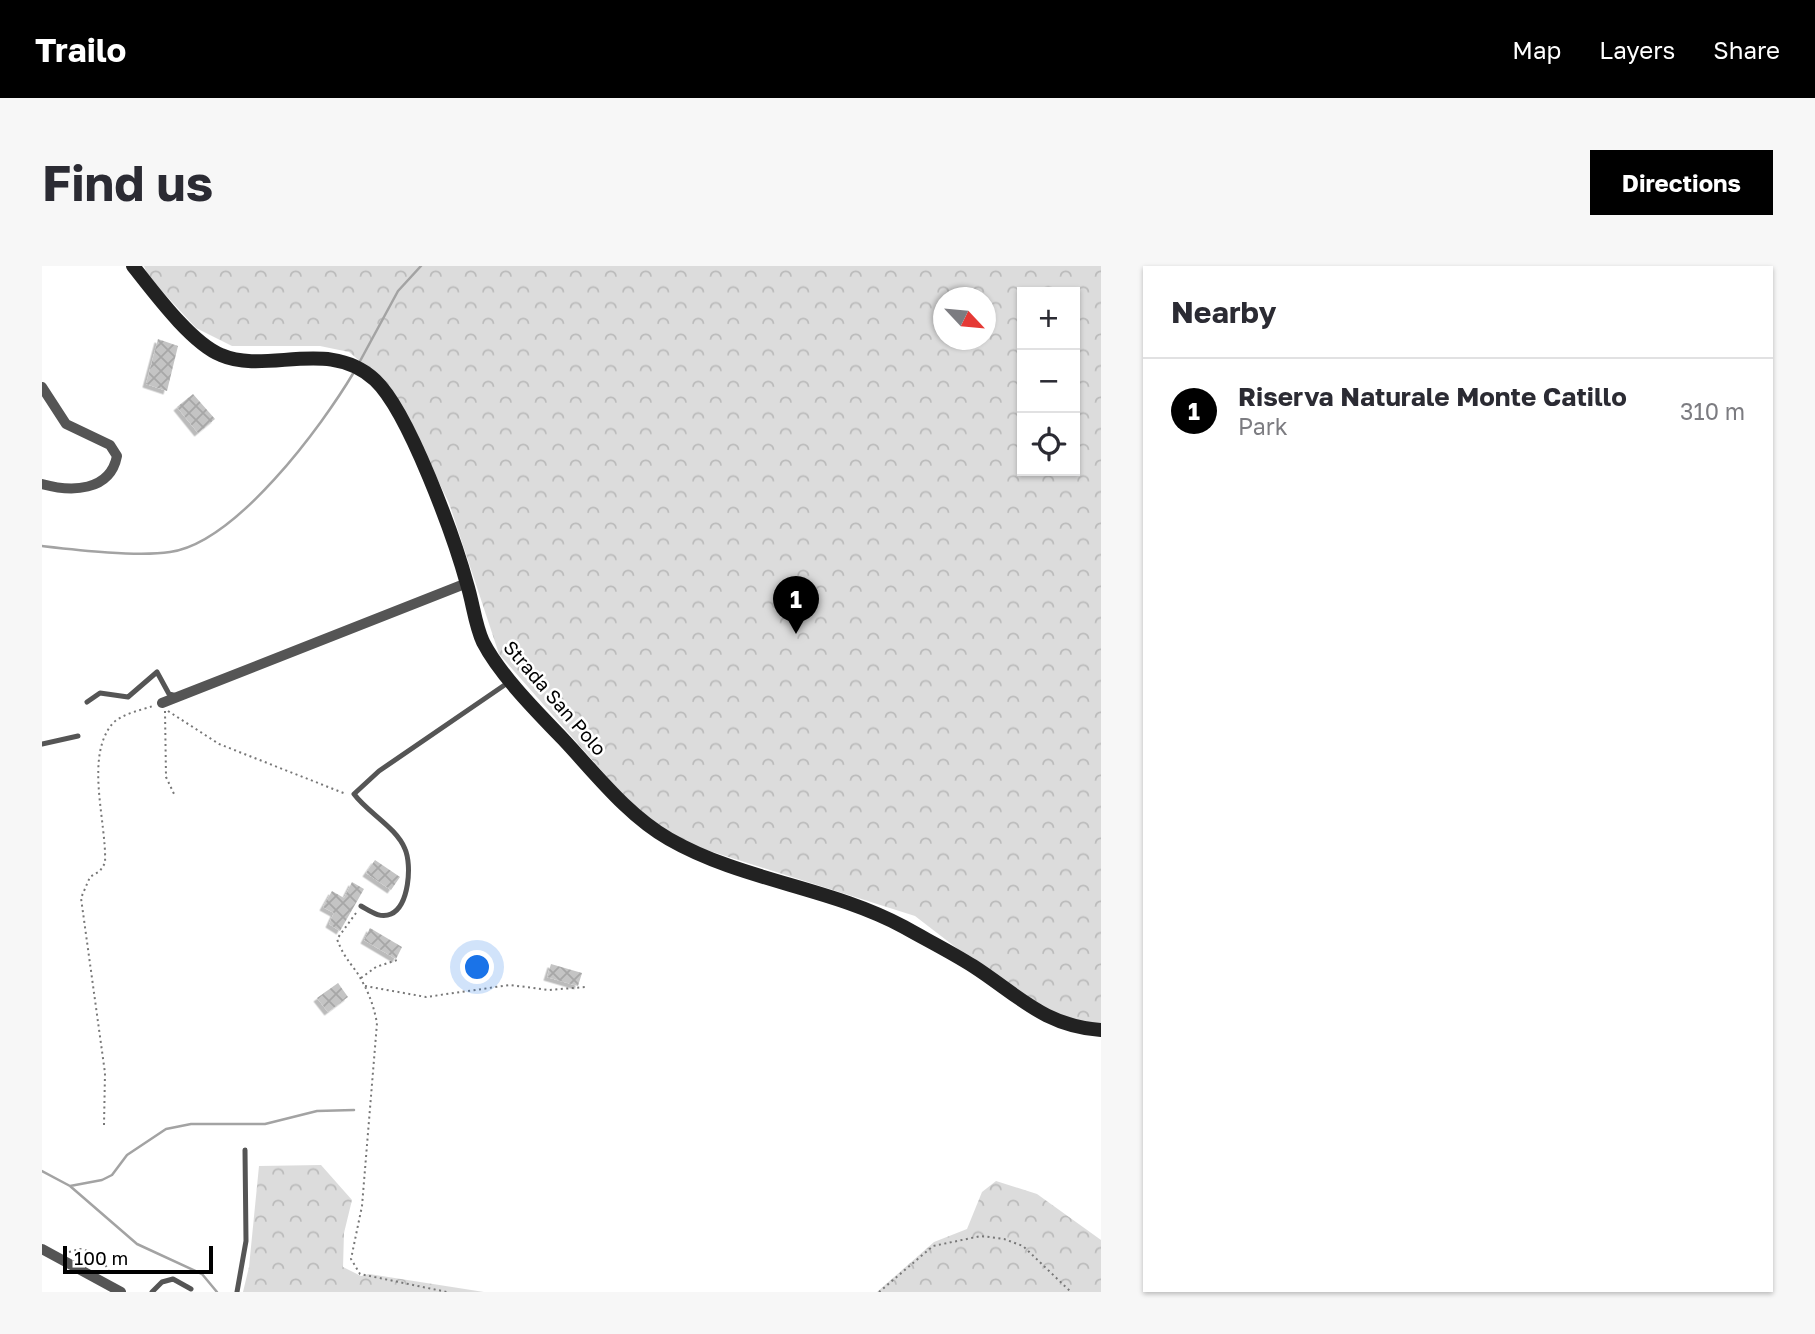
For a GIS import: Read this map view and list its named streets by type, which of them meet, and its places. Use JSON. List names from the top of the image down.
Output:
{
  "streets": {
    "street": ["Strada San Polo"]
  },
  "scale_bar": "100 m",
  "north": "bottom right",
  "page": {
    "header": "Trailo",
    "nav": ["Map", "Layers", "Share"],
    "buttons": "Directions",
    "title": "Find us",
    "heading": "Nearby",
    "map_buttons": ["+", "−"],
    "list": [
      {
        "mark": "1",
        "name": "Riserva Naturale Monte Catillo",
        "note": "Park",
        "value": "310 m"
      }
    ],
    "pins": "1",
    "scale": "100 m"
  }
}
